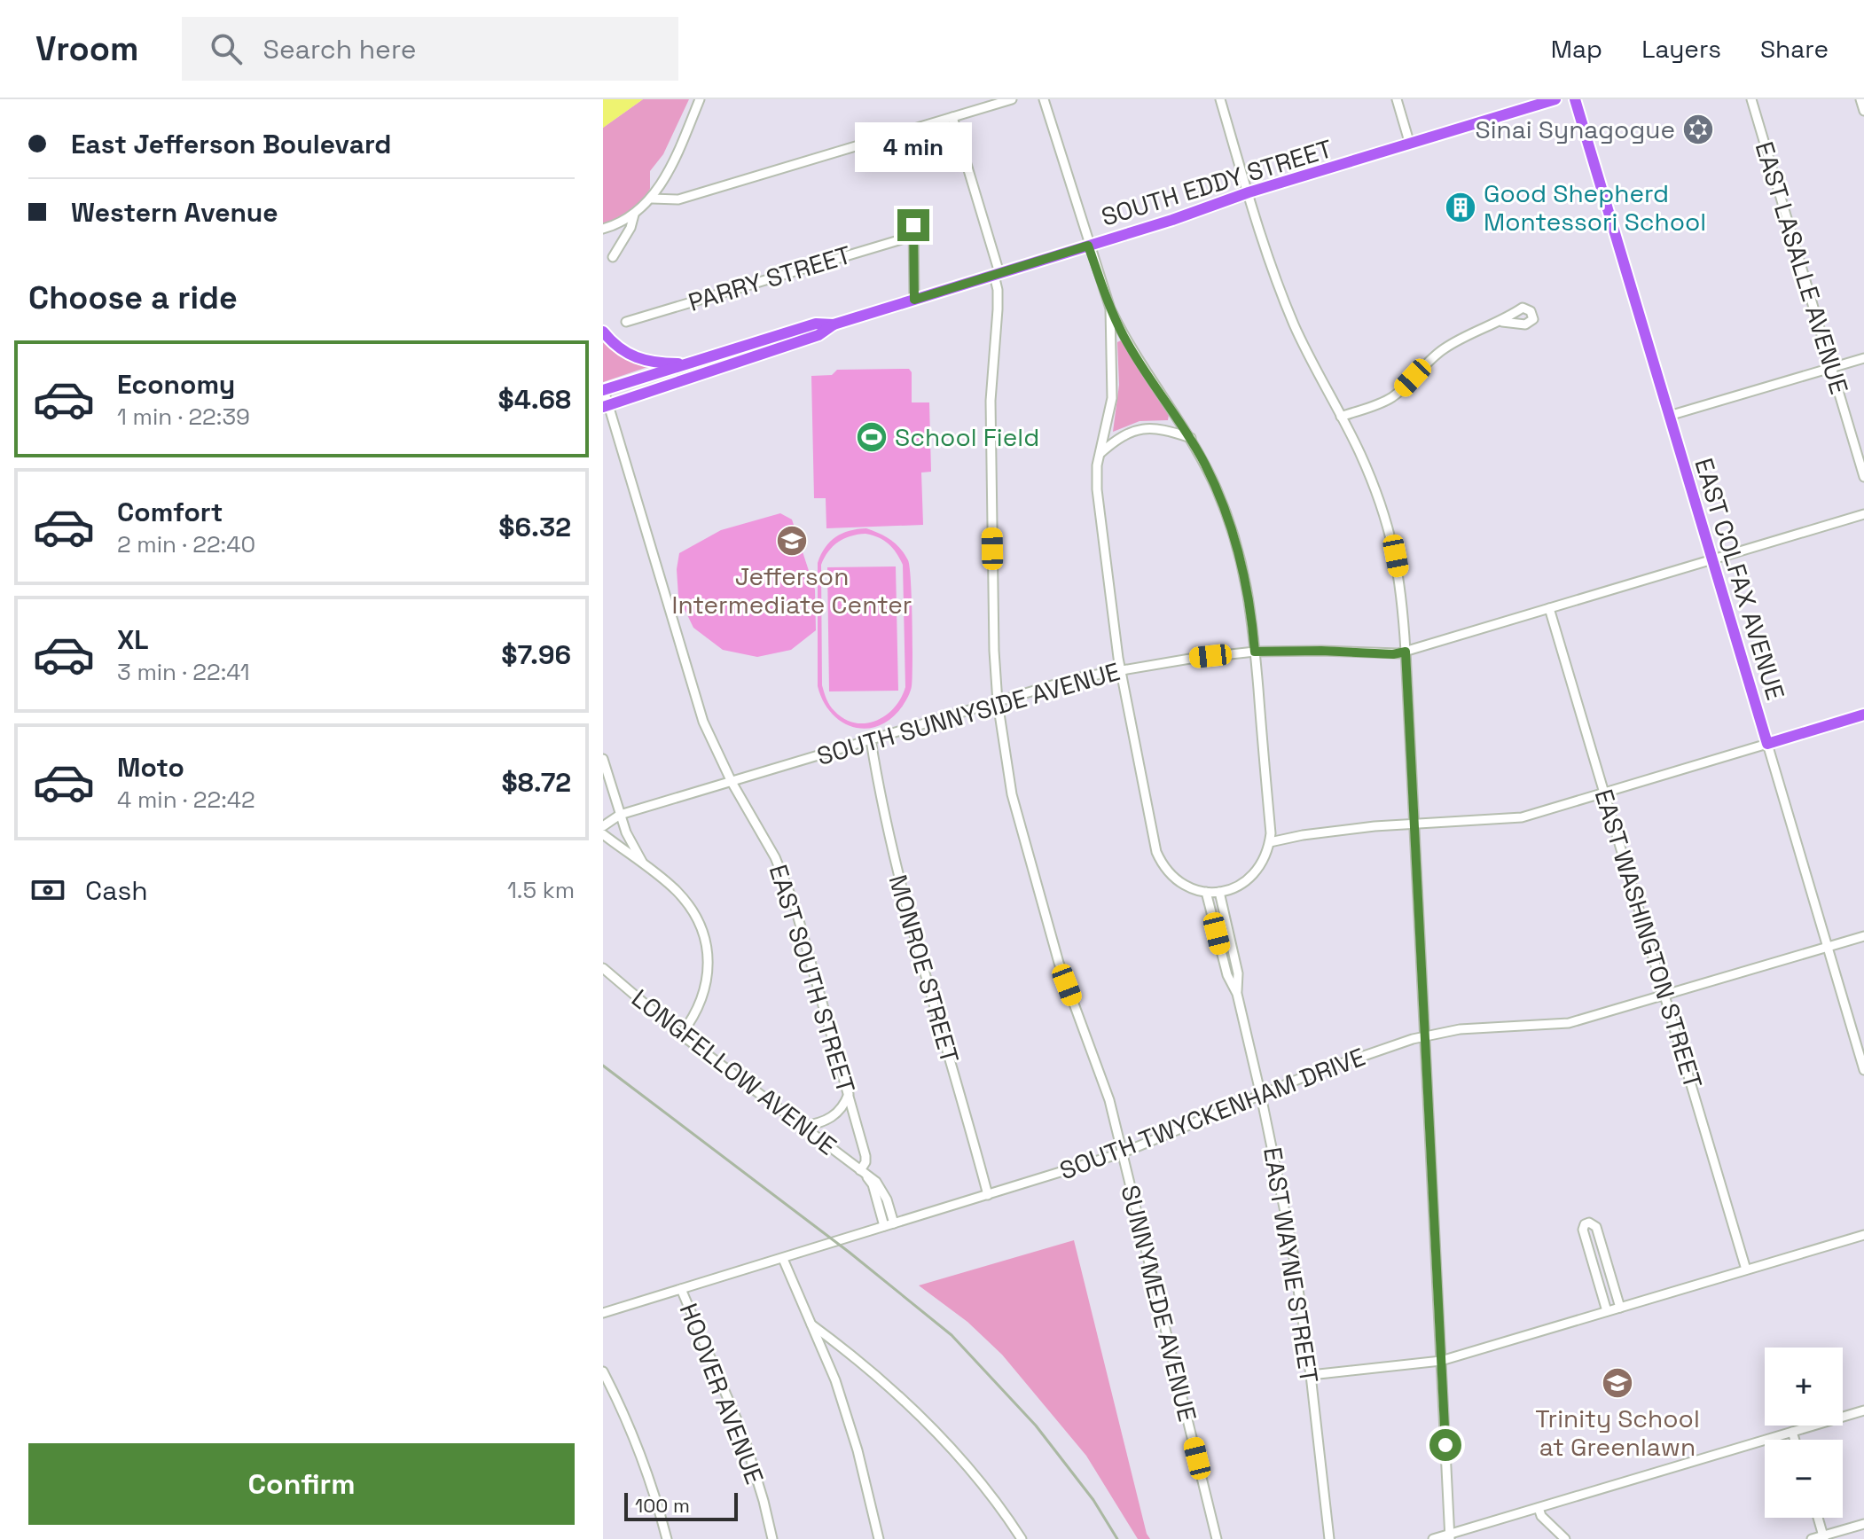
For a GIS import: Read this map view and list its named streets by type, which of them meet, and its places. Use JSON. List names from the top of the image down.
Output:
{
  "streets": {
    "main road": ["SOUTH EDDY STREET", "EAST COLFAX AVENUE"],
    "street": [
      "EAST LASALLE AVENUE",
      "PARRY STREET",
      "SOUTH SUNNYSIDE AVENUE",
      "EAST WASHINGTON STREET",
      "MONROE STREET",
      "EAST SOUTH STREET",
      "LONGFELLOW AVENUE",
      "SOUTH TWYCKENHAM DRIVE",
      "EAST WAYNE STREET",
      "SUNNYMEDE AVENUE",
      "HOOVER AVENUE"
    ]
  },
  "crossings": [
    ["SOUTH EDDY STREET", "EAST SOUTH STREET"],
    ["SOUTH EDDY STREET", "SUNNYMEDE AVENUE"],
    ["EAST COLFAX AVENUE", "SOUTH SUNNYSIDE AVENUE"],
    ["EAST COLFAX AVENUE", "SOUTH TWYCKENHAM DRIVE"],
    ["SOUTH SUNNYSIDE AVENUE", "EAST WASHINGTON STREET"],
    ["SOUTH SUNNYSIDE AVENUE", "MONROE STREET"],
    ["SOUTH SUNNYSIDE AVENUE", "EAST SOUTH STREET"],
    ["SOUTH SUNNYSIDE AVENUE", "SUNNYMEDE AVENUE"],
    ["EAST WASHINGTON STREET", "SOUTH TWYCKENHAM DRIVE"],
    ["MONROE STREET", "SOUTH TWYCKENHAM DRIVE"],
    ["EAST SOUTH STREET", "LONGFELLOW AVENUE"],
    ["LONGFELLOW AVENUE", "SOUTH TWYCKENHAM DRIVE"],
    ["SOUTH TWYCKENHAM DRIVE", "EAST WAYNE STREET"],
    ["SOUTH TWYCKENHAM DRIVE", "SUNNYMEDE AVENUE"],
    ["SOUTH TWYCKENHAM DRIVE", "HOOVER AVENUE"]
  ],
  "places": {
    "synagogue": ["Sinai Synagogue"],
    "building": ["Good Shepherd Montessori School"],
    "sports": ["School Field"],
    "school or university": ["Jefferson Intermediate Center", "Trinity School at Greenlawn"]
  },
  "scale_bar": "100 m",
  "page": {
    "header": "Vroom",
    "search": "Search here",
    "nav": ["Map", "Layers", "Share"],
    "banner": ["East Jefferson Boulevard", "Western Avenue"],
    "bubble": "4 min",
    "heading": "Choose a ride",
    "list": [
      {
        "name": "Economy",
        "note": "1 min · 22:39",
        "value": "$4.68"
      },
      {
        "name": "Comfort",
        "note": "2 min · 22:40",
        "value": "$6.32"
      },
      {
        "name": "XL",
        "note": "3 min · 22:41",
        "value": "$7.96"
      },
      {
        "name": "Moto",
        "note": "4 min · 22:42",
        "value": "$8.72"
      }
    ],
    "pay": ["Cash", "1.5 km"],
    "map_buttons": ["+", "−"],
    "buttons": "Confirm",
    "scale": "100 m"
  }
}
